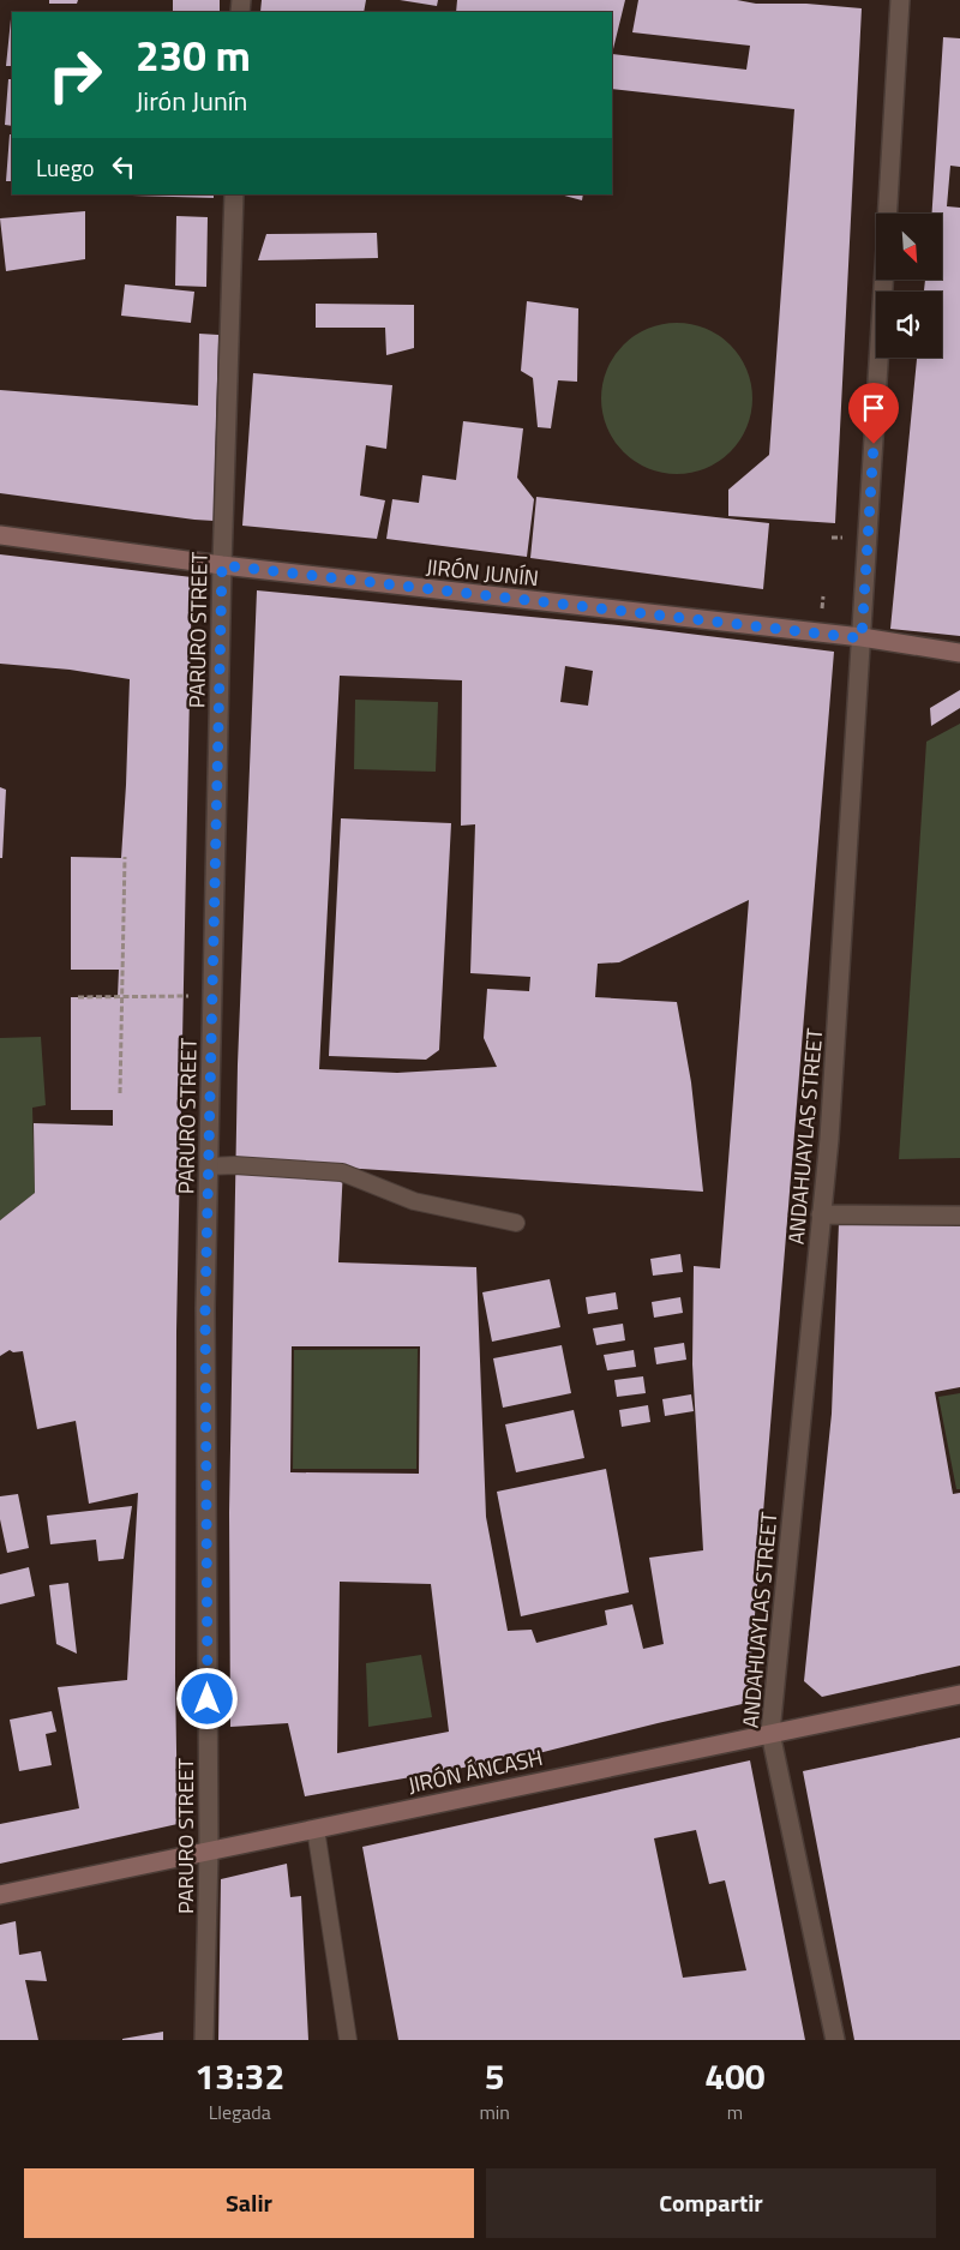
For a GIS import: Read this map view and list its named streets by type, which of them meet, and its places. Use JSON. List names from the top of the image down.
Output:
{
  "streets": {
    "street": [
      "JIRÓN JUNÍN",
      "PARURO STREET",
      "ANDAHUAYLAS STREET",
      "JIRÓN ÁNCASH"
    ]
  },
  "crossings": [
    ["JIRÓN JUNÍN", "PARURO STREET"],
    ["JIRÓN JUNÍN", "ANDAHUAYLAS STREET"],
    ["PARURO STREET", "JIRÓN ÁNCASH"],
    ["ANDAHUAYLAS STREET", "JIRÓN ÁNCASH"]
  ],
  "north": "bottom right",
  "page": {
    "turn": ["230 m", "Jirón Junín"],
    "then": "Luego",
    "eta": [
      "13:32",
      "Llegada",
      "5",
      "min",
      "400",
      "m"
    ],
    "buttons": ["Salir", "Compartir"]
  }
}
